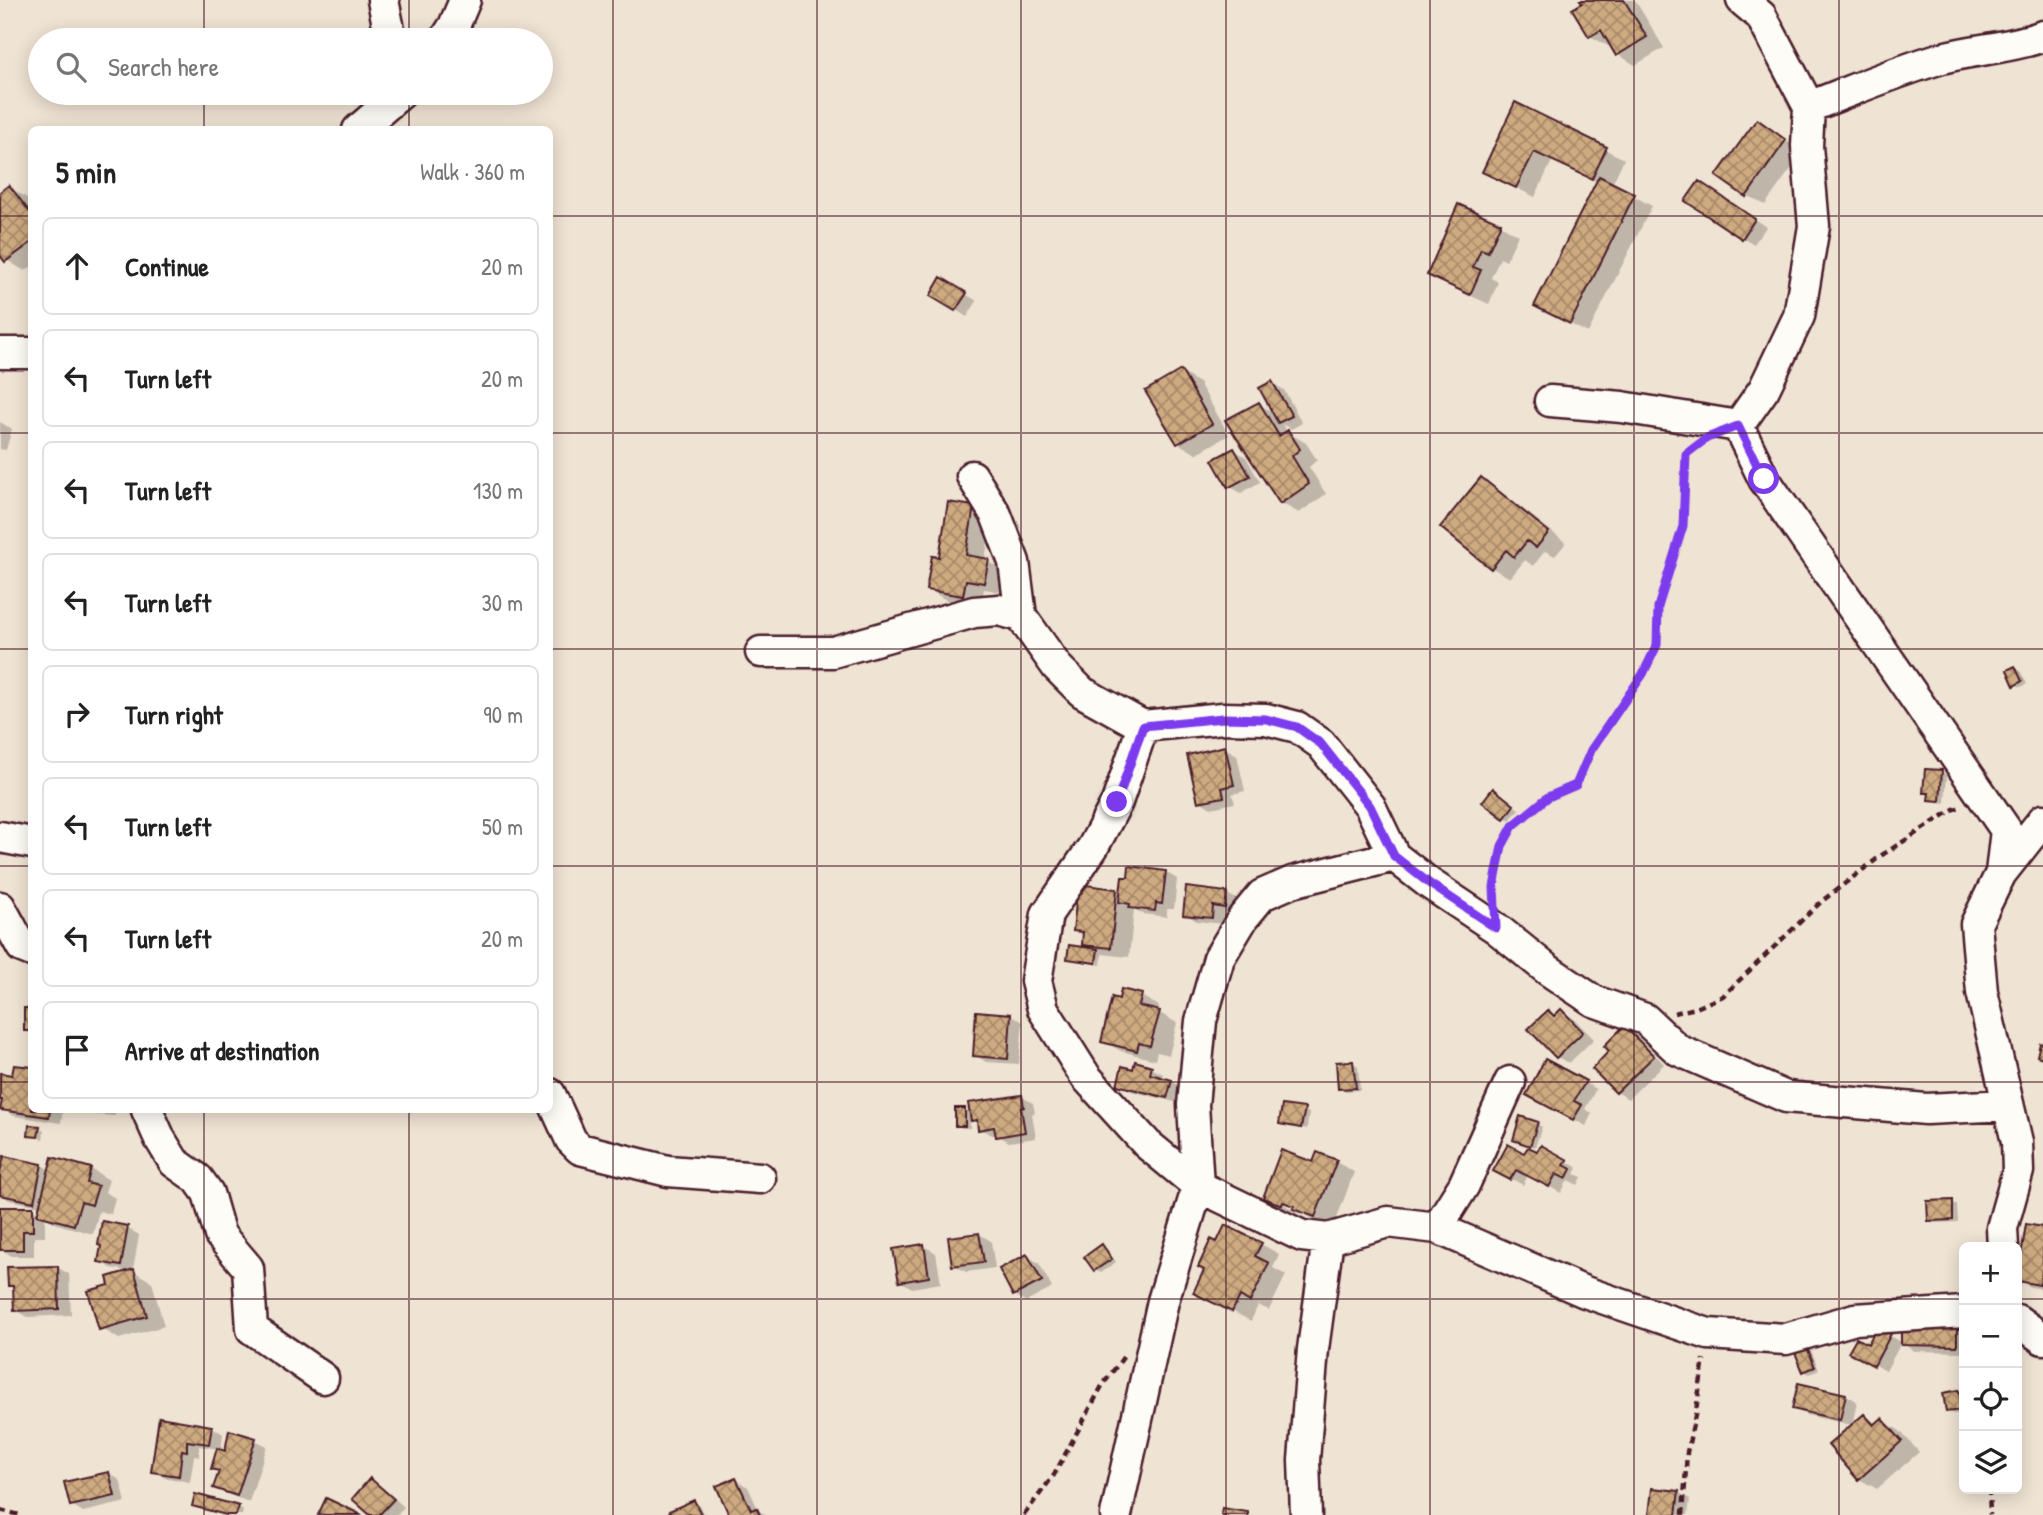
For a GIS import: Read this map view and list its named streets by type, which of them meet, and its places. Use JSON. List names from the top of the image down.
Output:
{
  "page": {
    "search": "Search here",
    "heading": ["5 min", "Walk · 360 m"],
    "list": [
      ["Continue", "20 m"],
      ["Turn left", "20 m"],
      ["Turn left", "130 m"],
      ["Turn left", "30 m"],
      ["Turn right", "90 m"],
      ["Turn left", "50 m"],
      ["Turn left", "20 m"],
      "Arrive at destination"
    ],
    "map_buttons": ["+", "−"]
  }
}
